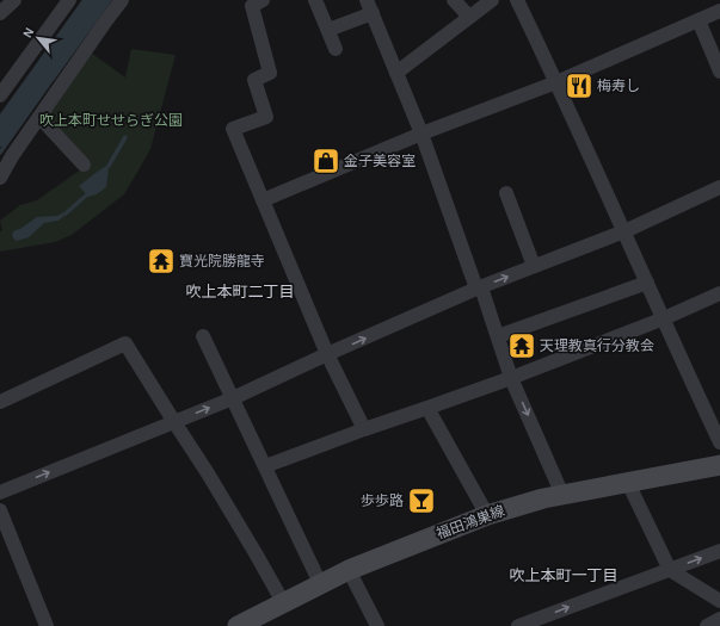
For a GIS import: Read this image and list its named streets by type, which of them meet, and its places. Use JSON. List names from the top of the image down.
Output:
{
  "streets": {
    "main road": ["福田鴻巣線"]
  },
  "districts": ["吹上本町二丁目", "吹上本町一丁目"],
  "parks": ["吹上本町せせらぎ公園"],
  "places": {
    "restaurant": ["梅寿し"],
    "shop": ["金子美容室"],
    "temple": ["寶光院勝龍寺", "天理教真行分教会"],
    "bar": ["歩歩路"]
  },
  "north": "top left"
}
